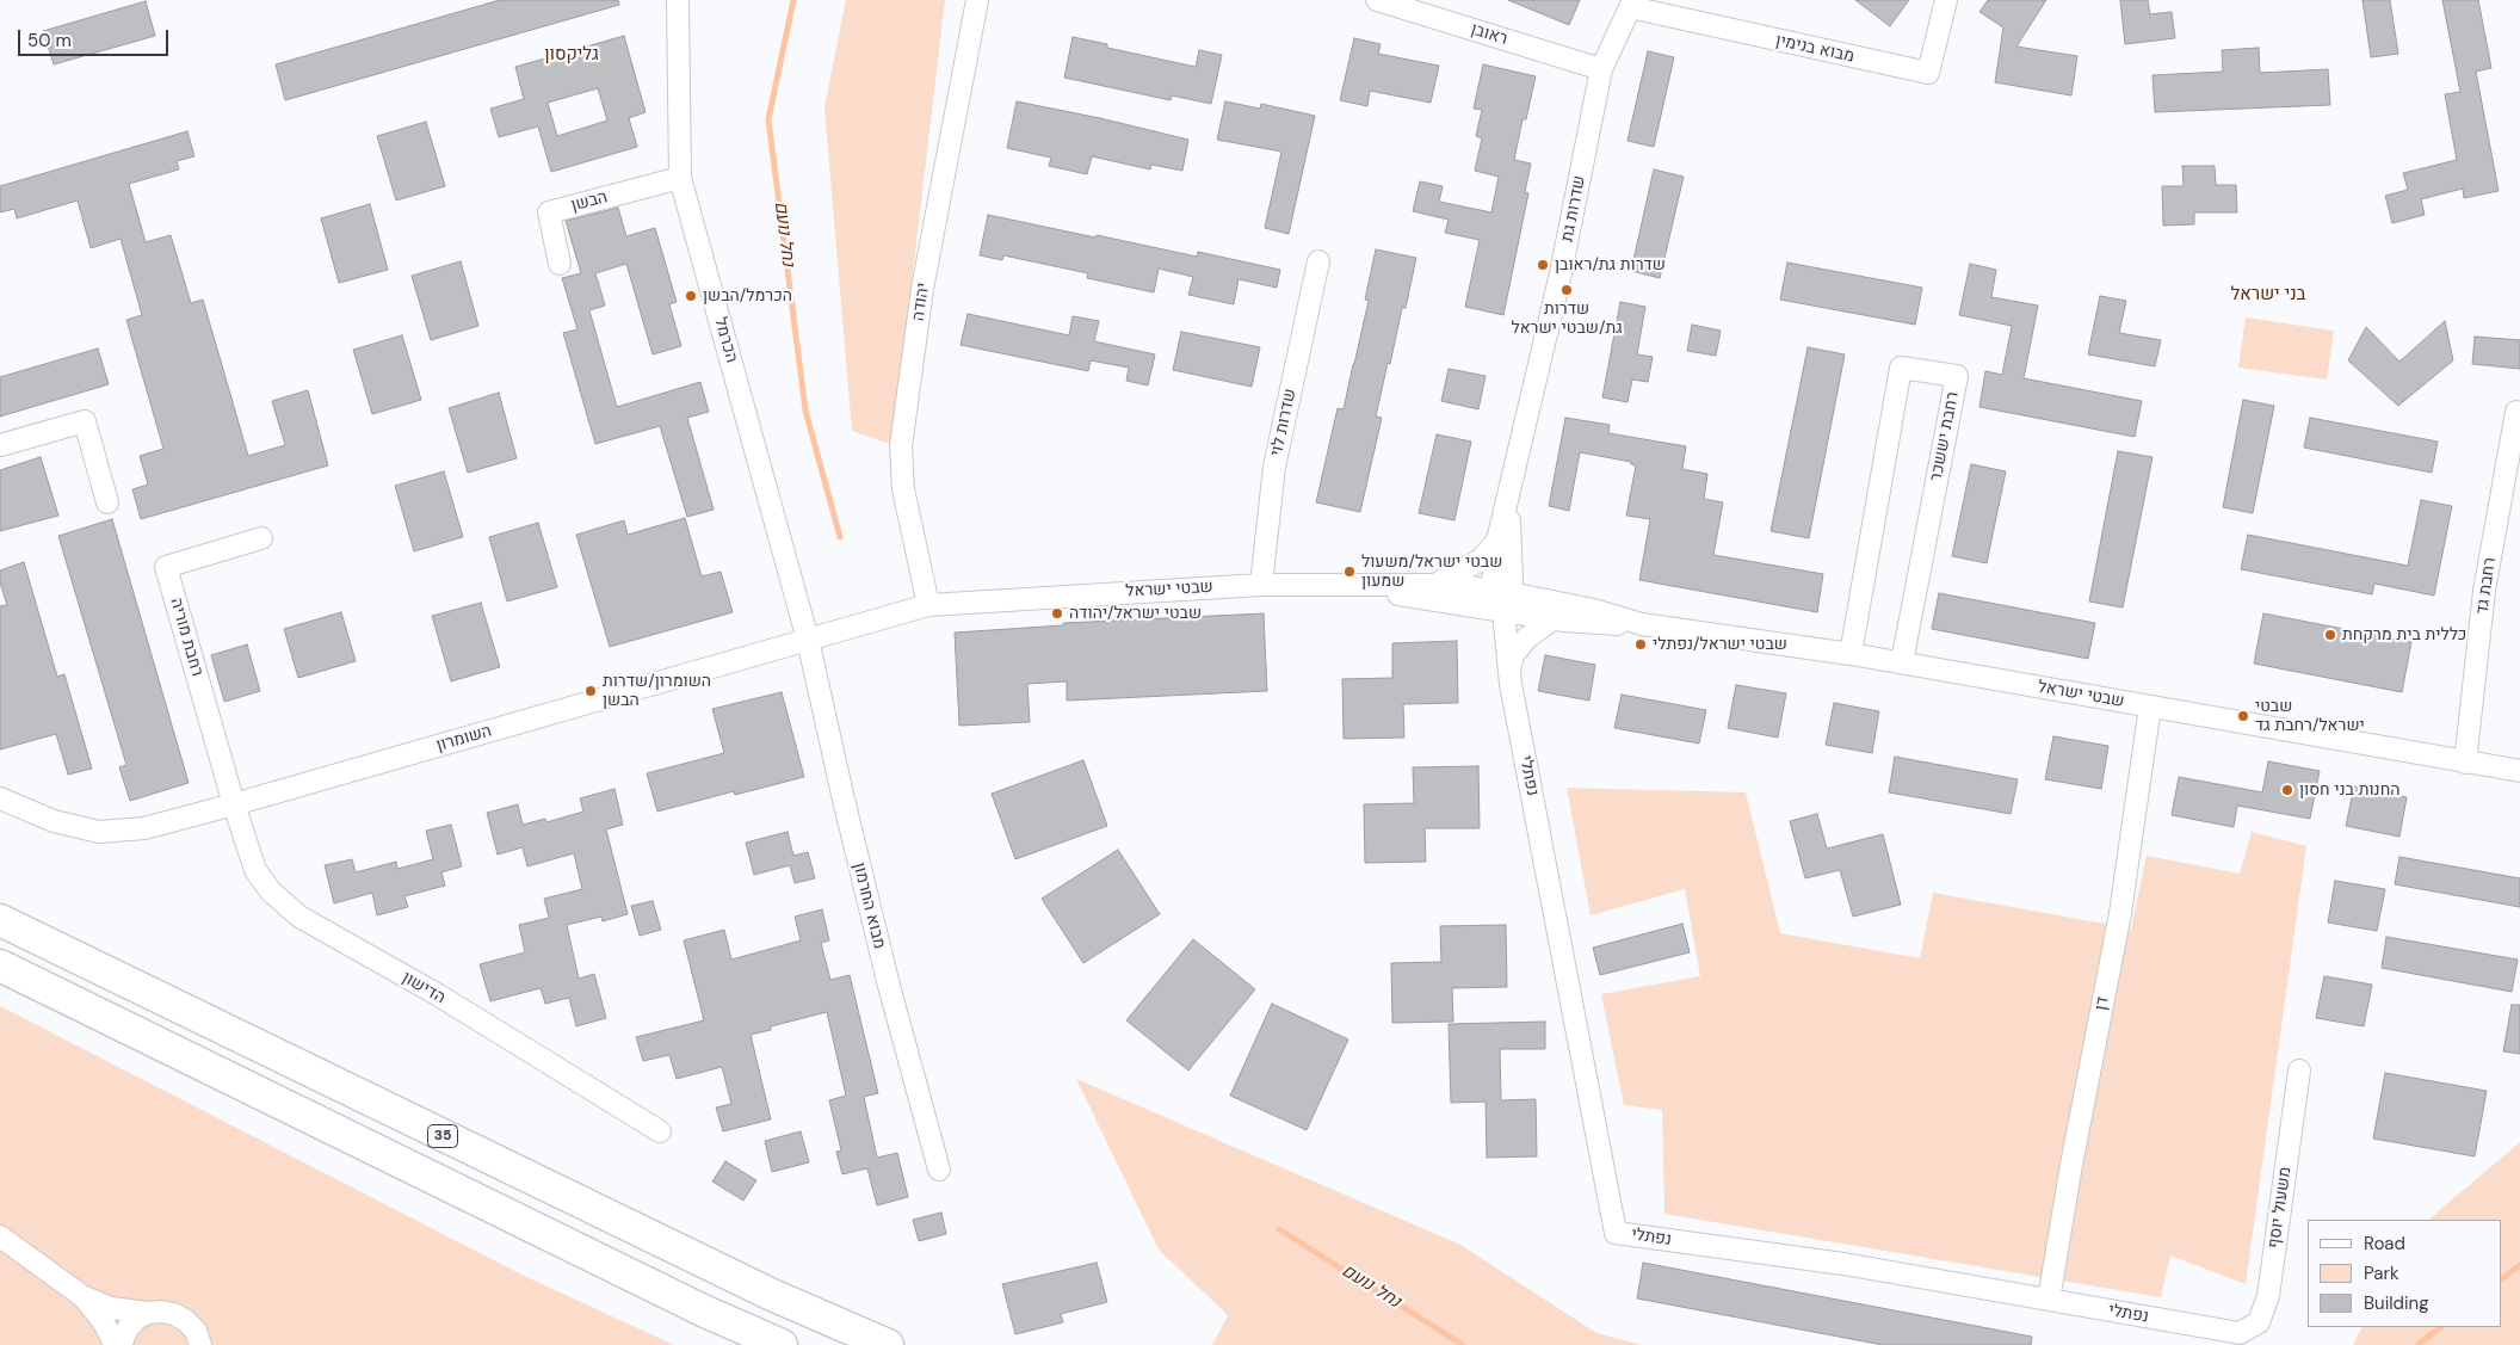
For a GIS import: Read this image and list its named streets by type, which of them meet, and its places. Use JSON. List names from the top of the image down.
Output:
{
  "streets": {
    "highway": ["35"],
    "street": [
      "ראובן",
      "מבוא בנימין",
      "הבשן",
      "שדרות גת",
      "יהודה",
      "הכרמל",
      "שדרות לוי",
      "רחבת יששכר",
      "רחבת גד",
      "שבטי ישראל",
      "רחבת מוריה",
      "השומרון",
      "נפתלי",
      "מבוא החרמון",
      "הדישון",
      "דן",
      "משעול יוסף"
    ]
  },
  "crossings": [
    ["ראובן", "שדרות גת"],
    ["מבוא בנימין", "שדרות גת"],
    ["הבשן", "הכרמל"],
    ["שדרות גת", "שבטי ישראל"],
    ["שדרות גת", "נפתלי"],
    ["יהודה", "שבטי ישראל"],
    ["יהודה", "השומרון"],
    ["הכרמל", "השומרון"],
    ["הכרמל", "מבוא החרמון"],
    ["שדרות לוי", "שבטי ישראל"],
    ["רחבת יששכר", "שבטי ישראל"],
    ["רחבת גד", "שבטי ישראל"],
    ["שבטי ישראל", "השומרון"],
    ["שבטי ישראל", "נפתלי"],
    ["שבטי ישראל", "דן"],
    ["רחבת מוריה", "השומרון"],
    ["רחבת מוריה", "הדישון"],
    ["השומרון", "מבוא החרמון"],
    ["השומרון", "הדישון"],
    ["נפתלי", "דן"],
    ["נפתלי", "משעול יוסף"]
  ],
  "districts": ["גליקסון", "בני ישראל"],
  "water": ["נחל נועם"],
  "places": [
    "שדרות גת/ראובן",
    "שדרות גת/שבטי ישראל",
    "הכרמל/הבשן",
    "שבטי ישראל/משעול שמעון",
    "שבטי ישראל/יהודה",
    "כללית בית מרקחת",
    "שבטי ישראל/נפתלי",
    "השומרון/שדרות הבשן",
    "שבטי ישראל/רחבת גד",
    "החנות בני חסון"
  ],
  "legend": ["Road", "Park", "Building"],
  "scale_bar": "50 m"
}
